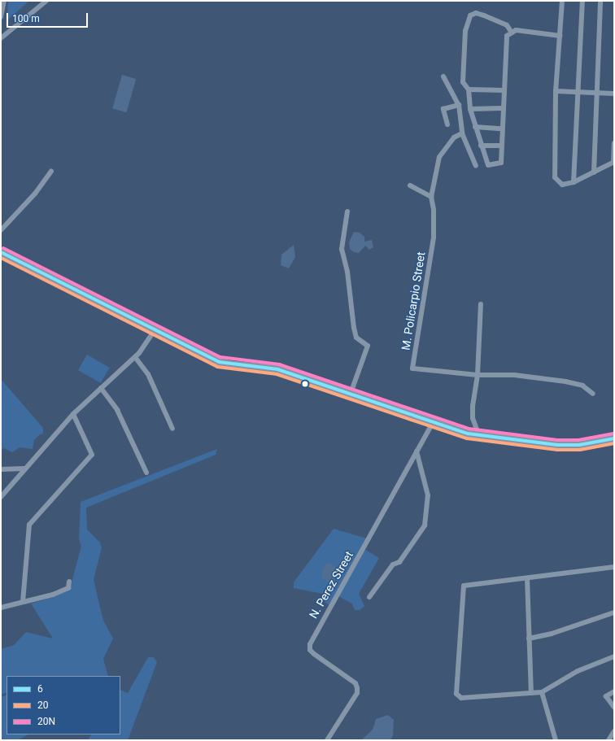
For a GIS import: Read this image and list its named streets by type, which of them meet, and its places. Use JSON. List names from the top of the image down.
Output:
{
  "streets": {
    "street": ["M. Policarpio Street", "N. Perez Street"]
  },
  "lines": ["transit line 20N", "transit line 6", "transit line 20"],
  "legend": ["6", "20", "20N"],
  "scale_bar": "100 m"
}
